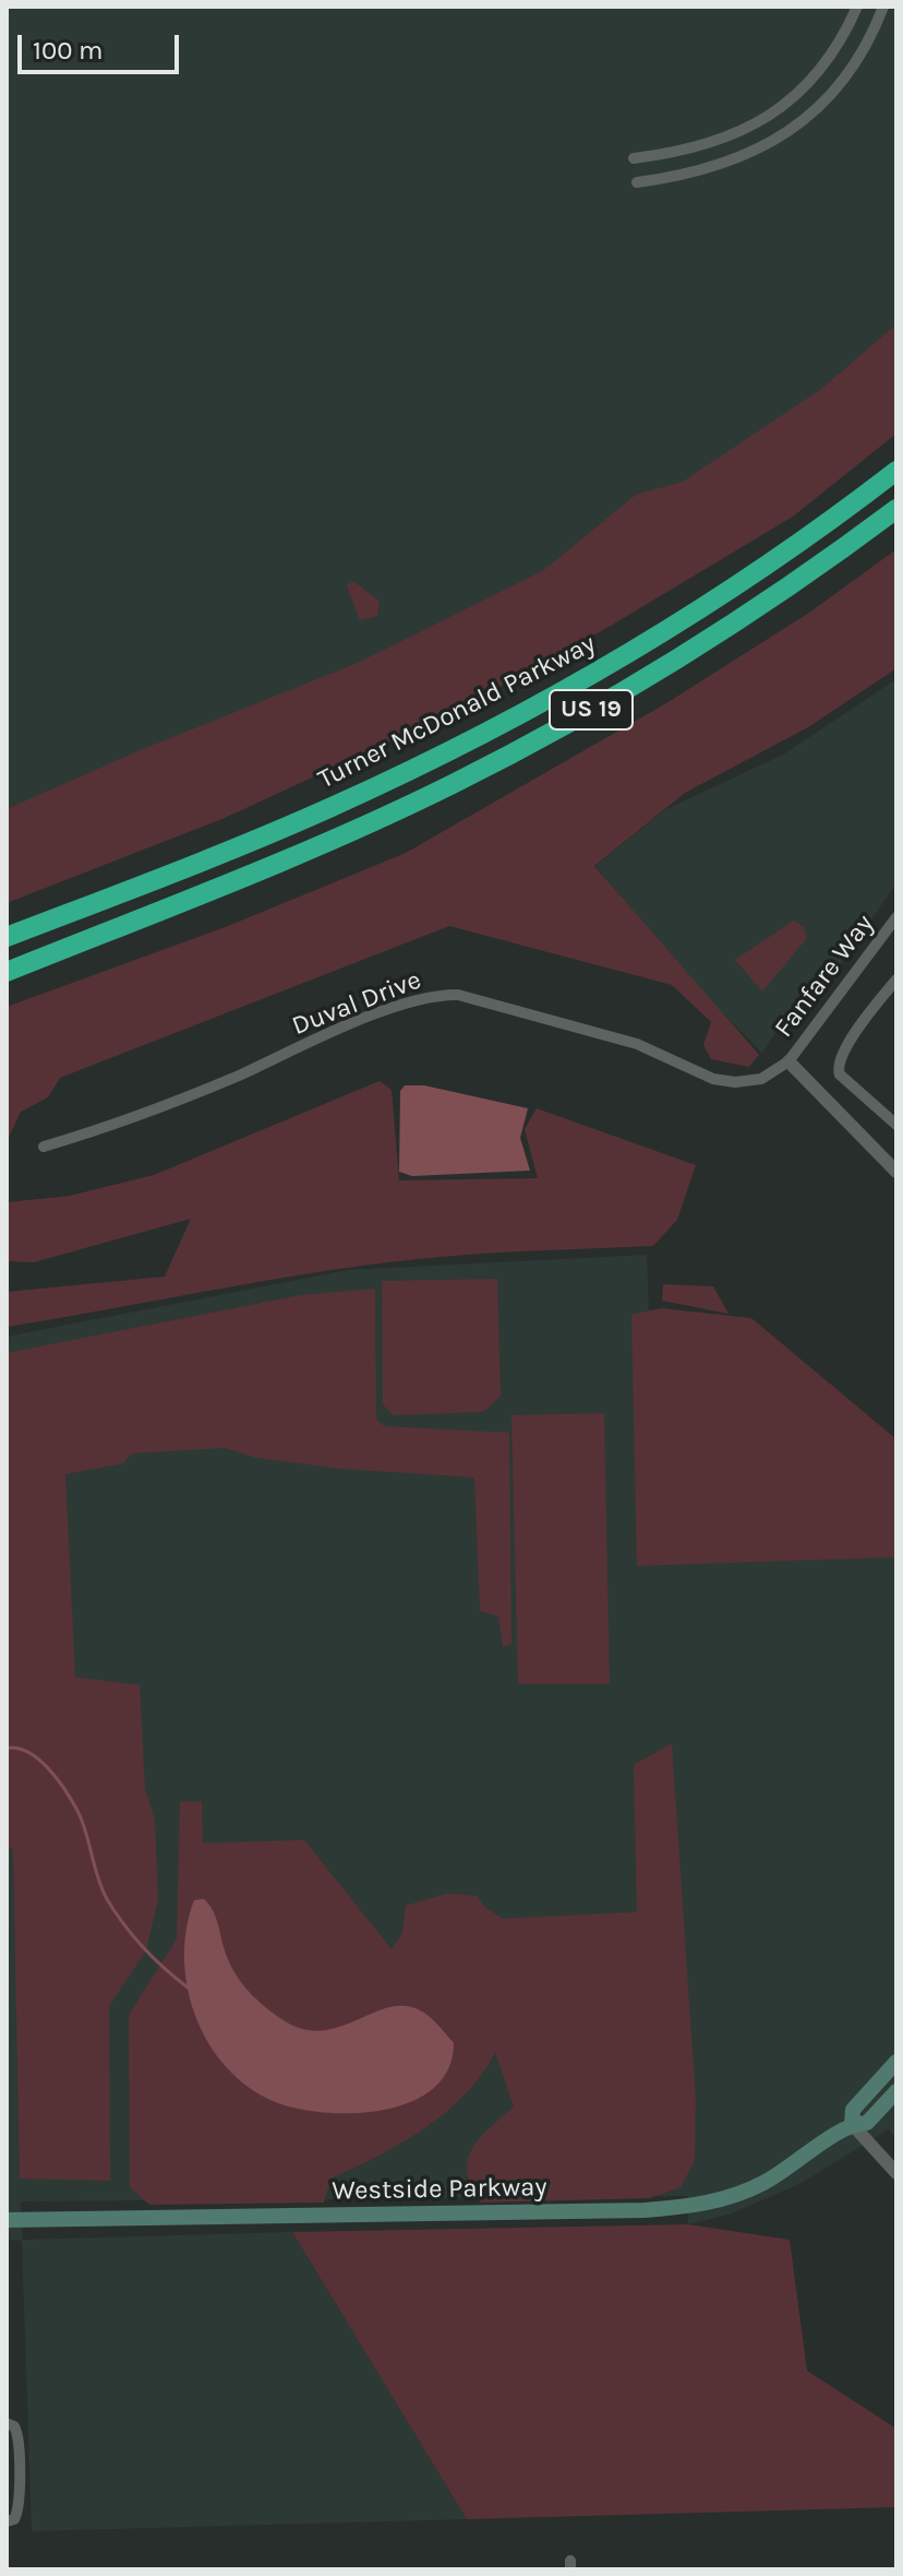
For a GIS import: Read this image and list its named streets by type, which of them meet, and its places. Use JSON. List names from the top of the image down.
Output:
{
  "streets": {
    "highway": ["US 19", "Turner McDonald Parkway"],
    "main road": ["Westside Parkway"],
    "street": ["Fanfare Way", "Duval Drive"]
  },
  "crossings": [
    ["Fanfare Way", "Duval Drive"]
  ],
  "scale_bar": "100 m"
}
